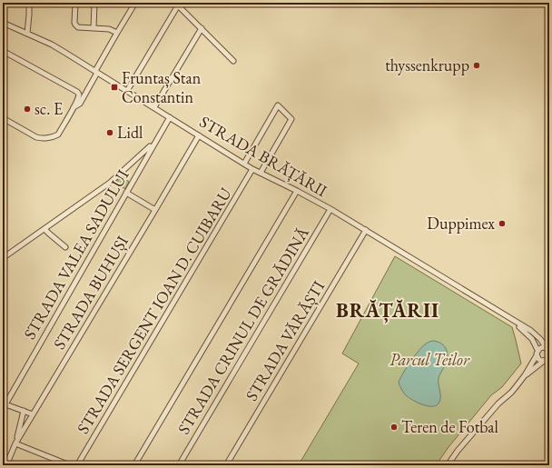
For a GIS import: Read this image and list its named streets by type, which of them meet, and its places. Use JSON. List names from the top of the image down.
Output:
{
  "streets": {
    "street": [
      "STRADA BRĂȚĂRII",
      "STRADA VALEA SADULUI",
      "STRADA BUHUȘI",
      "STRADA SERGENT IOAN D. CUIBARU",
      "STRADA CRINUL DE GRĂDINĂ",
      "STRADA VĂRĂȘTI"
    ]
  },
  "crossings": [
    ["STRADA BRĂȚĂRII", "STRADA VALEA SADULUI"],
    ["STRADA BRĂȚĂRII", "STRADA BUHUȘI"],
    ["STRADA BRĂȚĂRII", "STRADA SERGENT IOAN D. CUIBARU"],
    ["STRADA BRĂȚĂRII", "STRADA CRINUL DE GRĂDINĂ"],
    ["STRADA BRĂȚĂRII", "STRADA VĂRĂȘTI"]
  ],
  "districts": ["BRĂȚĂRII"],
  "parks": ["Parcul Teilor"],
  "places": {
    "other": [
      "thyssenkrupp",
      "sc. E",
      "Lidl",
      "Duppimex",
      "Teren de Fotbal"
    ],
    "transit": ["Fruntaș Stan Constantin"]
  }
}
